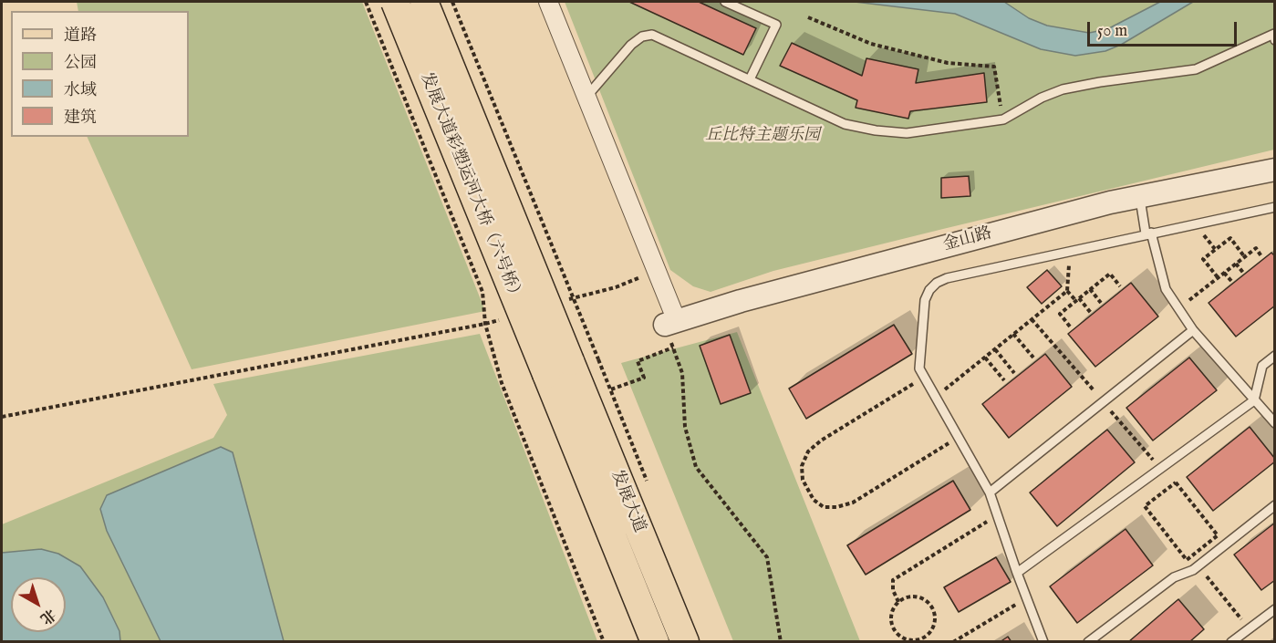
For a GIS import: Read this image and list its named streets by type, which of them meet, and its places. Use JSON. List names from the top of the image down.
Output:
{
  "streets": {
    "main road": ["发展大道彩塑运河大桥（六号桥）", "发展大道"],
    "street": ["金山路"]
  },
  "crossings": [
    ["发展大道彩塑运河大桥（六号桥）", "发展大道"]
  ],
  "parks": ["丘比特主题乐园"],
  "legend": [
    "道路",
    "公园",
    "水域",
    "建筑"
  ],
  "scale_bar": "50 m",
  "north": "bottom right"
}
